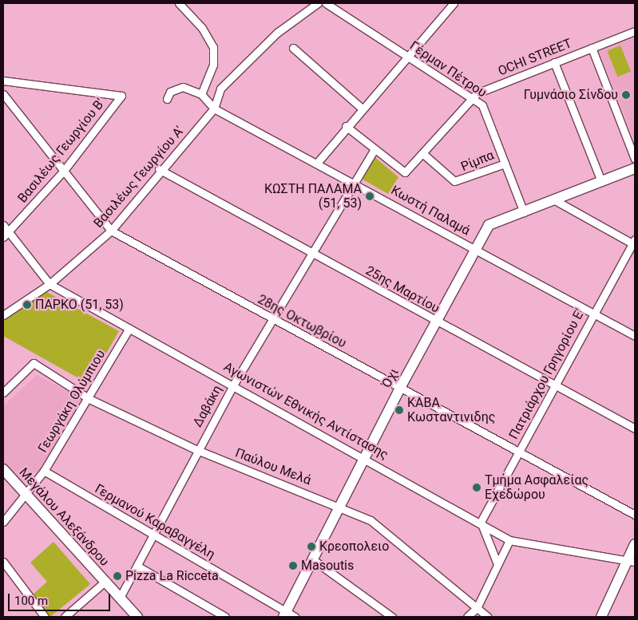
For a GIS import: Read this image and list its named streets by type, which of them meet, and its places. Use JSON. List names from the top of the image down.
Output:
{
  "streets": {
    "street": [
      "OCHI STREET",
      "Γέρμαν Πέτρου",
      "Βασιλέως Γεωργίου Β'",
      "Ρίμπα",
      "Βασιλέως Γεωργίου Α'",
      "Κωστή Παλαμά",
      "25ης Μαρτίου",
      "28ης Οκτωβρίου",
      "Πατριάρχου Γρηγορίου Ε'",
      "Όχι",
      "Γεωργάκη Ολύμπιου",
      "Δαβάκη",
      "Αγωνιστών Εθνικής Αντίστασης",
      "Παύλου Μελά",
      "Μεγάλου Αλεξάνδρου",
      "Γερμανού Καραβαγγέλη"
    ]
  },
  "crossings": [
    ["OCHI STREET", "Γέρμαν Πέτρου"],
    ["OCHI STREET", "Ρίμπα"],
    ["OCHI STREET", "Δαβάκη"],
    ["Γέρμαν Πέτρου", "Ρίμπα"],
    ["Γέρμαν Πέτρου", "Όχι"],
    ["Βασιλέως Γεωργίου Β'", "28ης Οκτωβρίου"],
    ["Βασιλέως Γεωργίου Β'", "Αγωνιστών Εθνικής Αντίστασης"],
    ["Βασιλέως Γεωργίου Α'", "Κωστή Παλαμά"],
    ["Βασιλέως Γεωργίου Α'", "25ης Μαρτίου"],
    ["Βασιλέως Γεωργίου Α'", "28ης Οκτωβρίου"],
    ["Βασιλέως Γεωργίου Α'", "Αγωνιστών Εθνικής Αντίστασης"],
    ["Κωστή Παλαμά", "Πατριάρχου Γρηγορίου Ε'"],
    ["Κωστή Παλαμά", "Όχι"],
    ["Κωστή Παλαμά", "Δαβάκη"],
    ["25ης Μαρτίου", "Πατριάρχου Γρηγορίου Ε'"],
    ["25ης Μαρτίου", "Όχι"],
    ["25ης Μαρτίου", "Δαβάκη"],
    ["28ης Οκτωβρίου", "Πατριάρχου Γρηγορίου Ε'"],
    ["28ης Οκτωβρίου", "Όχι"],
    ["28ης Οκτωβρίου", "Δαβάκη"],
    ["Πατριάρχου Γρηγορίου Ε'", "Αγωνιστών Εθνικής Αντίστασης"],
    ["Όχι", "Αγωνιστών Εθνικής Αντίστασης"],
    ["Όχι", "Παύλου Μελά"],
    ["Όχι", "Γερμανού Καραβαγγέλη"],
    ["Γεωργάκη Ολύμπιου", "Αγωνιστών Εθνικής Αντίστασης"],
    ["Γεωργάκη Ολύμπιου", "Παύλου Μελά"],
    ["Γεωργάκη Ολύμπιου", "Μεγάλου Αλεξάνδρου"],
    ["Γεωργάκη Ολύμπιου", "Γερμανού Καραβαγγέλη"],
    ["Δαβάκη", "Αγωνιστών Εθνικής Αντίστασης"],
    ["Δαβάκη", "Παύλου Μελά"],
    ["Δαβάκη", "Μεγάλου Αλεξάνδρου"],
    ["Δαβάκη", "Γερμανού Καραβαγγέλη"]
  ],
  "places": [
    "Γυμνάσιο Σίνδου",
    "ΚΩΣΤΗ ΠΑΛΑΜΑ (51, 53)",
    "ΠΑΡΚΟ (51, 53)",
    "ΚΑΒΑ Κωσταντινιδης",
    "Τμήμα Ασφαλείας Εχεδώρου",
    "Κρεοπολειο",
    "Masoutis",
    "Pizza La Ricceta"
  ],
  "scale_bar": "100 m"
}
